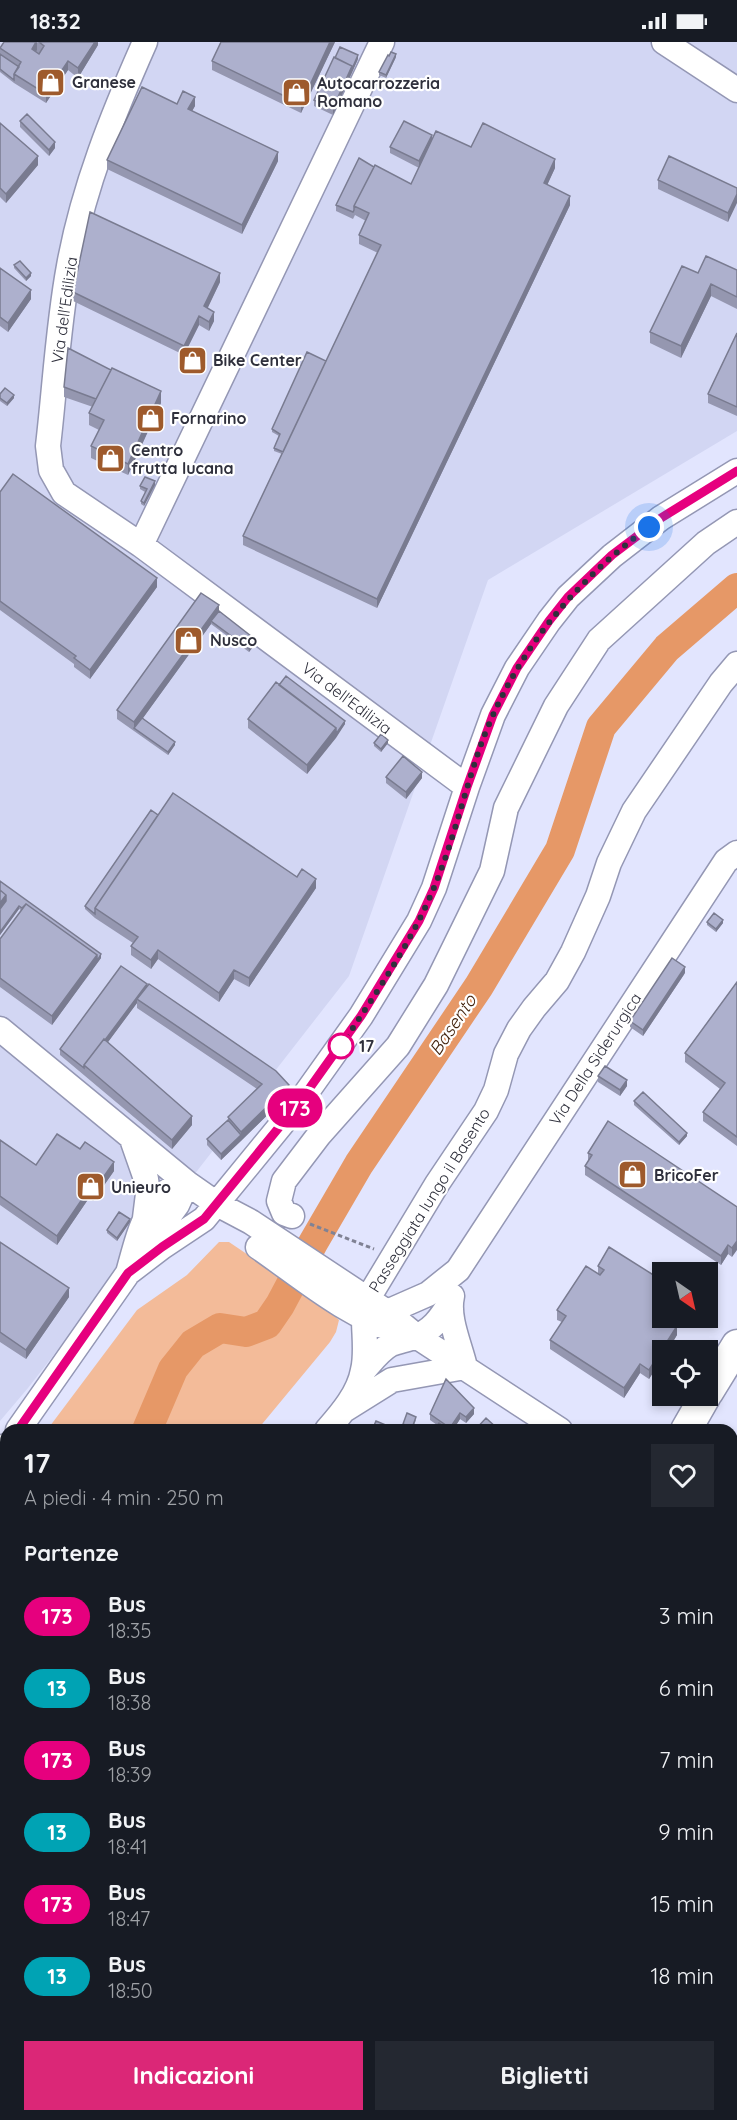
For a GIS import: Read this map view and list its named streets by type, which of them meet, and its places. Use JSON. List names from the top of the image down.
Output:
{
  "streets": {
    "street": ["Via dell'Edilizia", "Via Della Siderurgica", "Passeggiata lungo il Basento"]
  },
  "crossings": [
    ["Via Della Siderurgica", "Passeggiata lungo il Basento"]
  ],
  "water": ["Basento"],
  "places": {
    "shop": [
      "Granese",
      "Autocarrozzeria Romano",
      "Bike Center",
      "Fornarino",
      "Centro frutta lucana",
      "Nusco",
      "BricoFer",
      "Unieuro"
    ],
    "other": ["17"]
  },
  "lines": ["bus line 173"],
  "north": "bottom right",
  "page": {
    "status": "18:32",
    "on_map": "173",
    "heading": [
      ["17", "A piedi · 4 min · 250 m"],
      "Partenze"
    ],
    "list": [
      {
        "mark": "173",
        "name": "Bus",
        "note": "18:35",
        "value": "3 min"
      },
      {
        "mark": "13",
        "name": "Bus",
        "note": "18:38",
        "value": "6 min"
      },
      {
        "mark": "173",
        "name": "Bus",
        "note": "18:39",
        "value": "7 min"
      },
      {
        "mark": "13",
        "name": "Bus",
        "note": "18:41",
        "value": "9 min"
      },
      {
        "mark": "173",
        "name": "Bus",
        "note": "18:47",
        "value": "15 min"
      },
      {
        "mark": "13",
        "name": "Bus",
        "note": "18:50",
        "value": "18 min"
      }
    ],
    "buttons": ["Indicazioni", "Biglietti"]
  }
}
